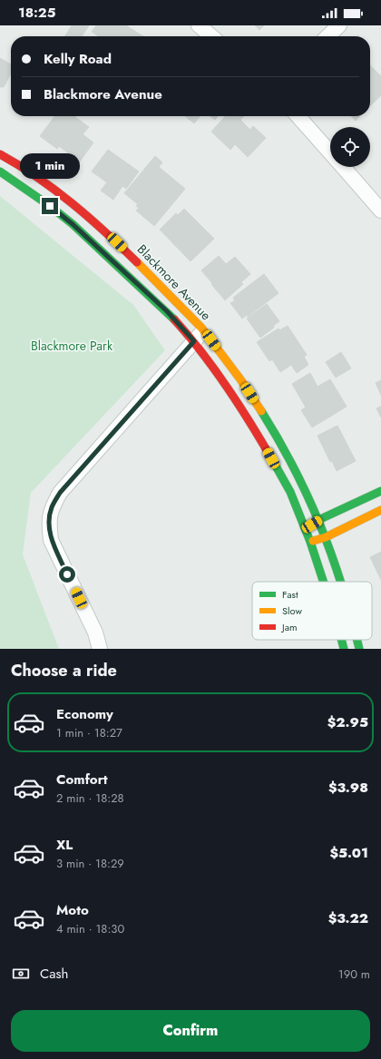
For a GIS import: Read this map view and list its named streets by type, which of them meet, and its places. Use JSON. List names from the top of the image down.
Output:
{
  "streets": {
    "street": ["Blackmore Avenue"]
  },
  "parks": ["Blackmore Park"],
  "legend": ["Fast", "Slow", "Jam"],
  "page": {
    "status": "18:25",
    "banner": ["Kelly Road", "Blackmore Avenue"],
    "bubble": "1 min",
    "heading": "Choose a ride",
    "list": [
      {
        "name": "Economy",
        "note": "1 min · 18:27",
        "value": "$2.95"
      },
      {
        "name": "Comfort",
        "note": "2 min · 18:28",
        "value": "$3.98"
      },
      {
        "name": "XL",
        "note": "3 min · 18:29",
        "value": "$5.01"
      },
      {
        "name": "Moto",
        "note": "4 min · 18:30",
        "value": "$3.22"
      }
    ],
    "pay": ["Cash", "190 m"],
    "buttons": "Confirm"
  }
}
